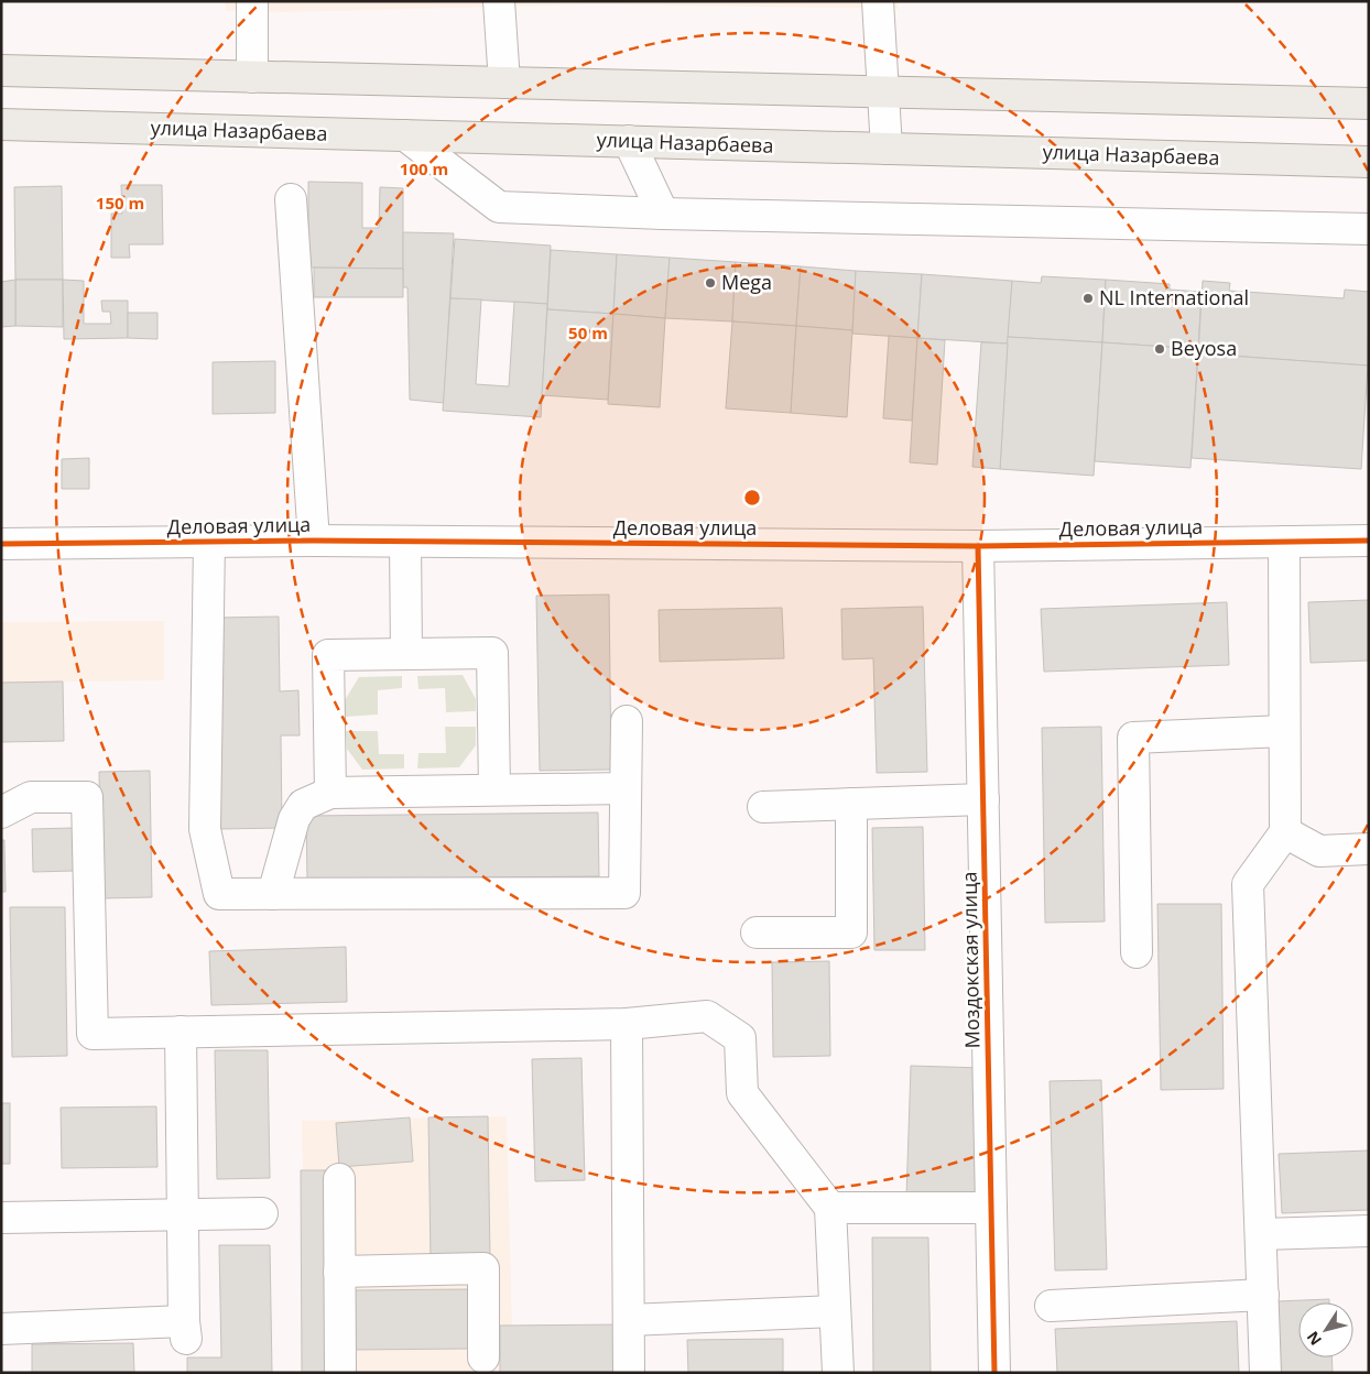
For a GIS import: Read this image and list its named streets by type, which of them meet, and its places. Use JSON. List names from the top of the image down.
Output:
{
  "streets": {
    "main road": ["улица Назарбаева"],
    "street": ["Деловая улица", "Моздокская улица"]
  },
  "crossings": [
    ["Деловая улица", "Моздокская улица"]
  ],
  "places": ["Mega", "NL International", "Beyosa"],
  "north": "bottom left",
  "rings": ["100 m", "150 m", "50 m"]
}
